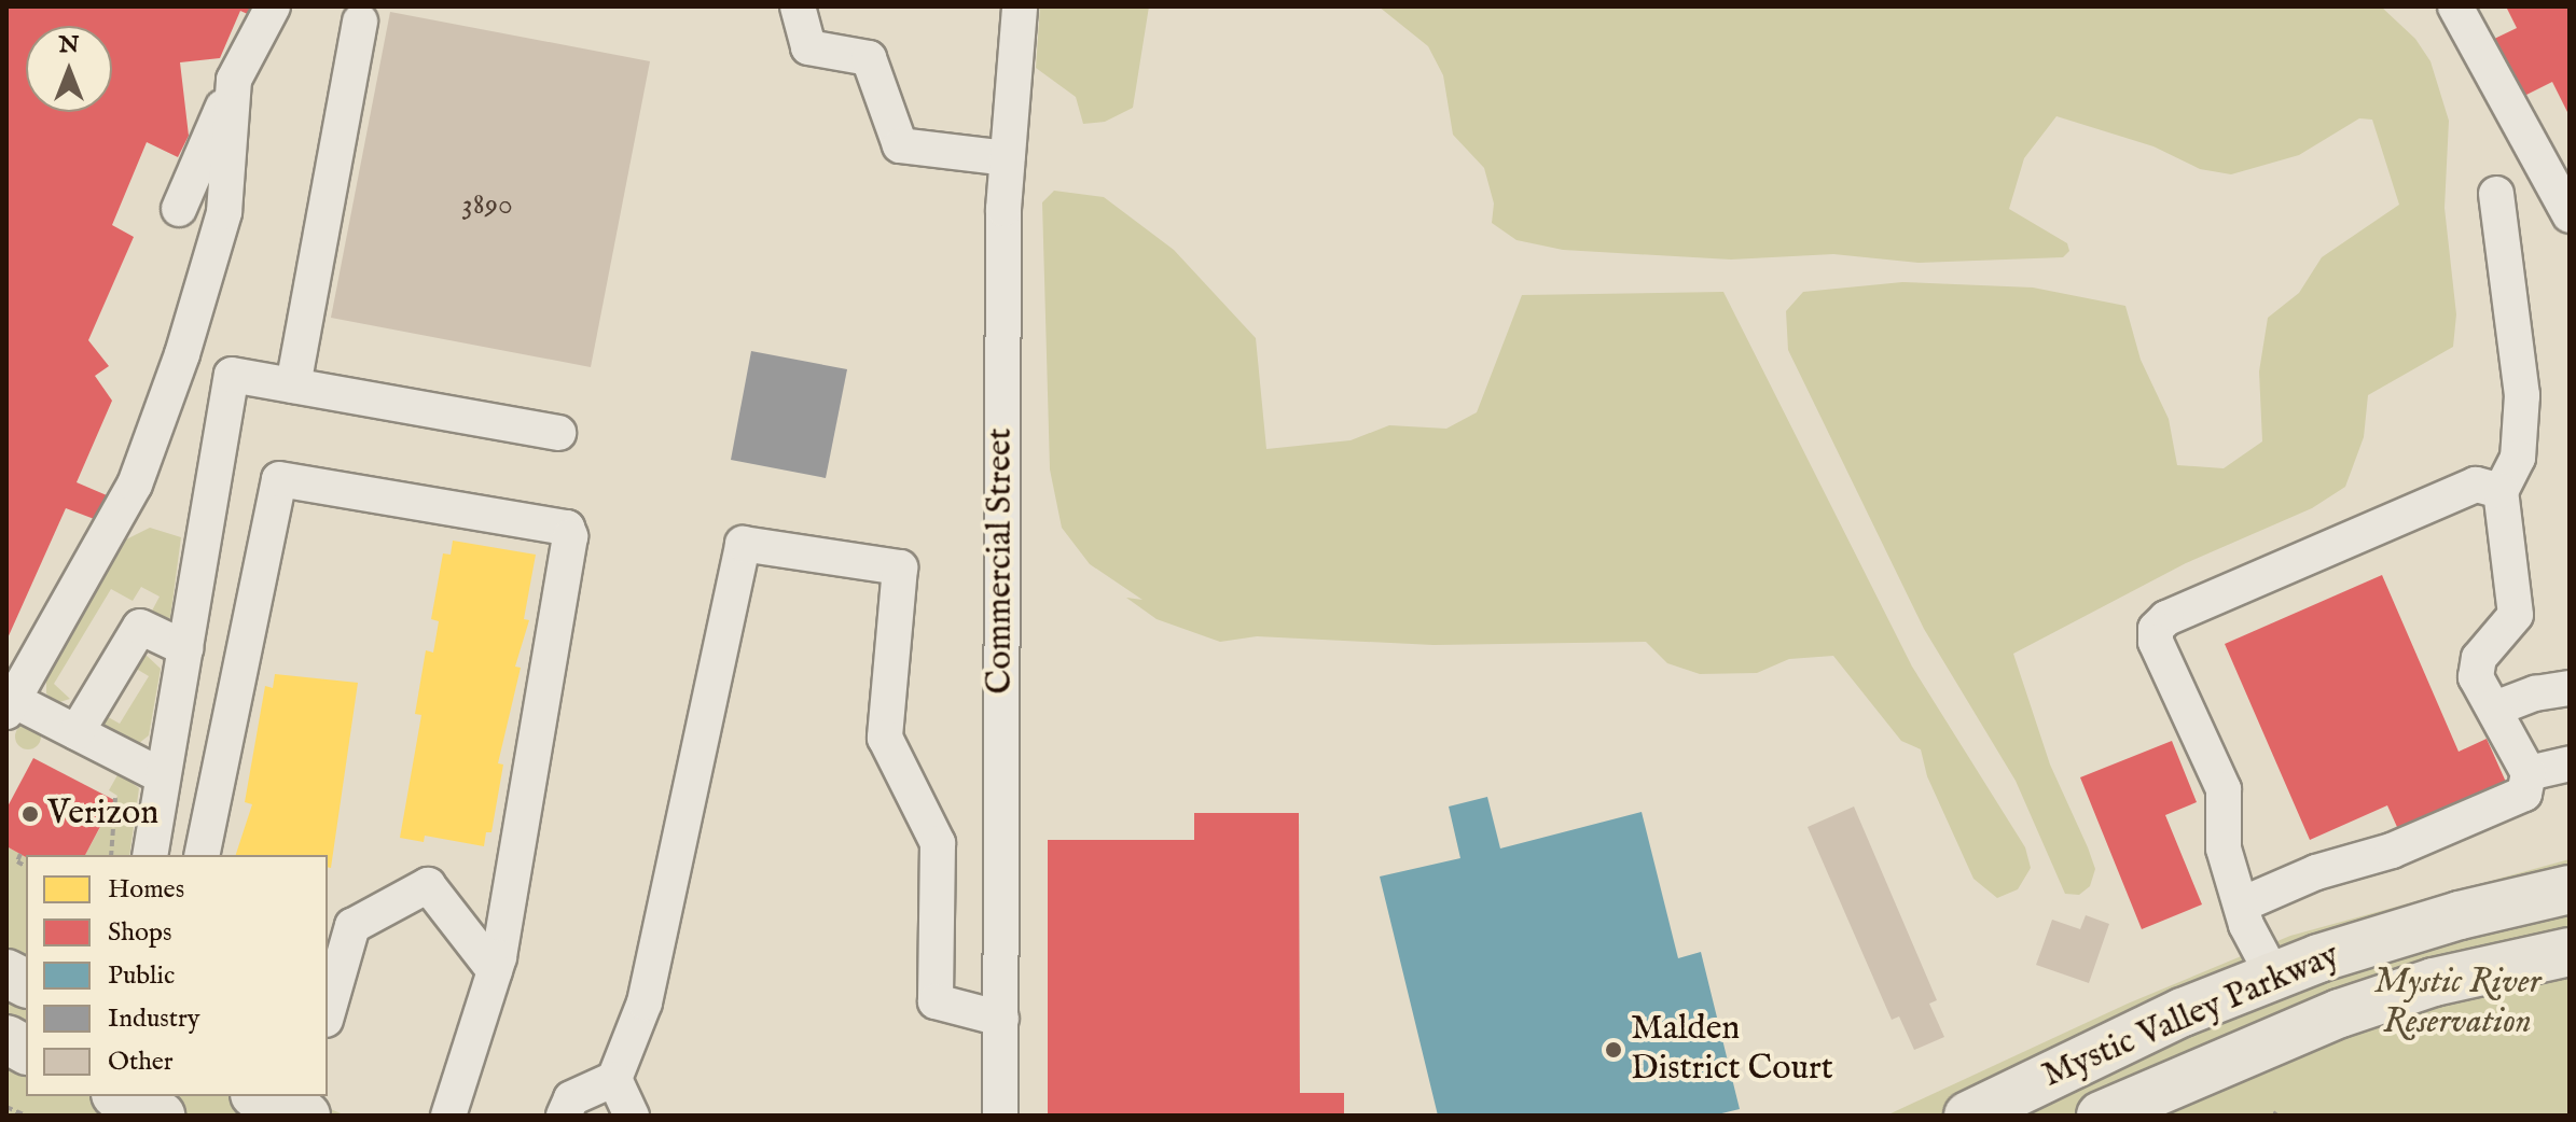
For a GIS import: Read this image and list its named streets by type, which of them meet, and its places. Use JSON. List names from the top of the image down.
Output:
{
  "streets": {
    "highway": ["Mystic Valley Parkway"],
    "street": ["Commercial Street"]
  },
  "parks": ["Mystic River Reservation"],
  "places": ["Verizon", "Malden District Court"],
  "house_numbers": ["3890"],
  "legend": [
    "Homes",
    "Shops",
    "Public",
    "Industry",
    "Other"
  ],
  "north": "top"
}
